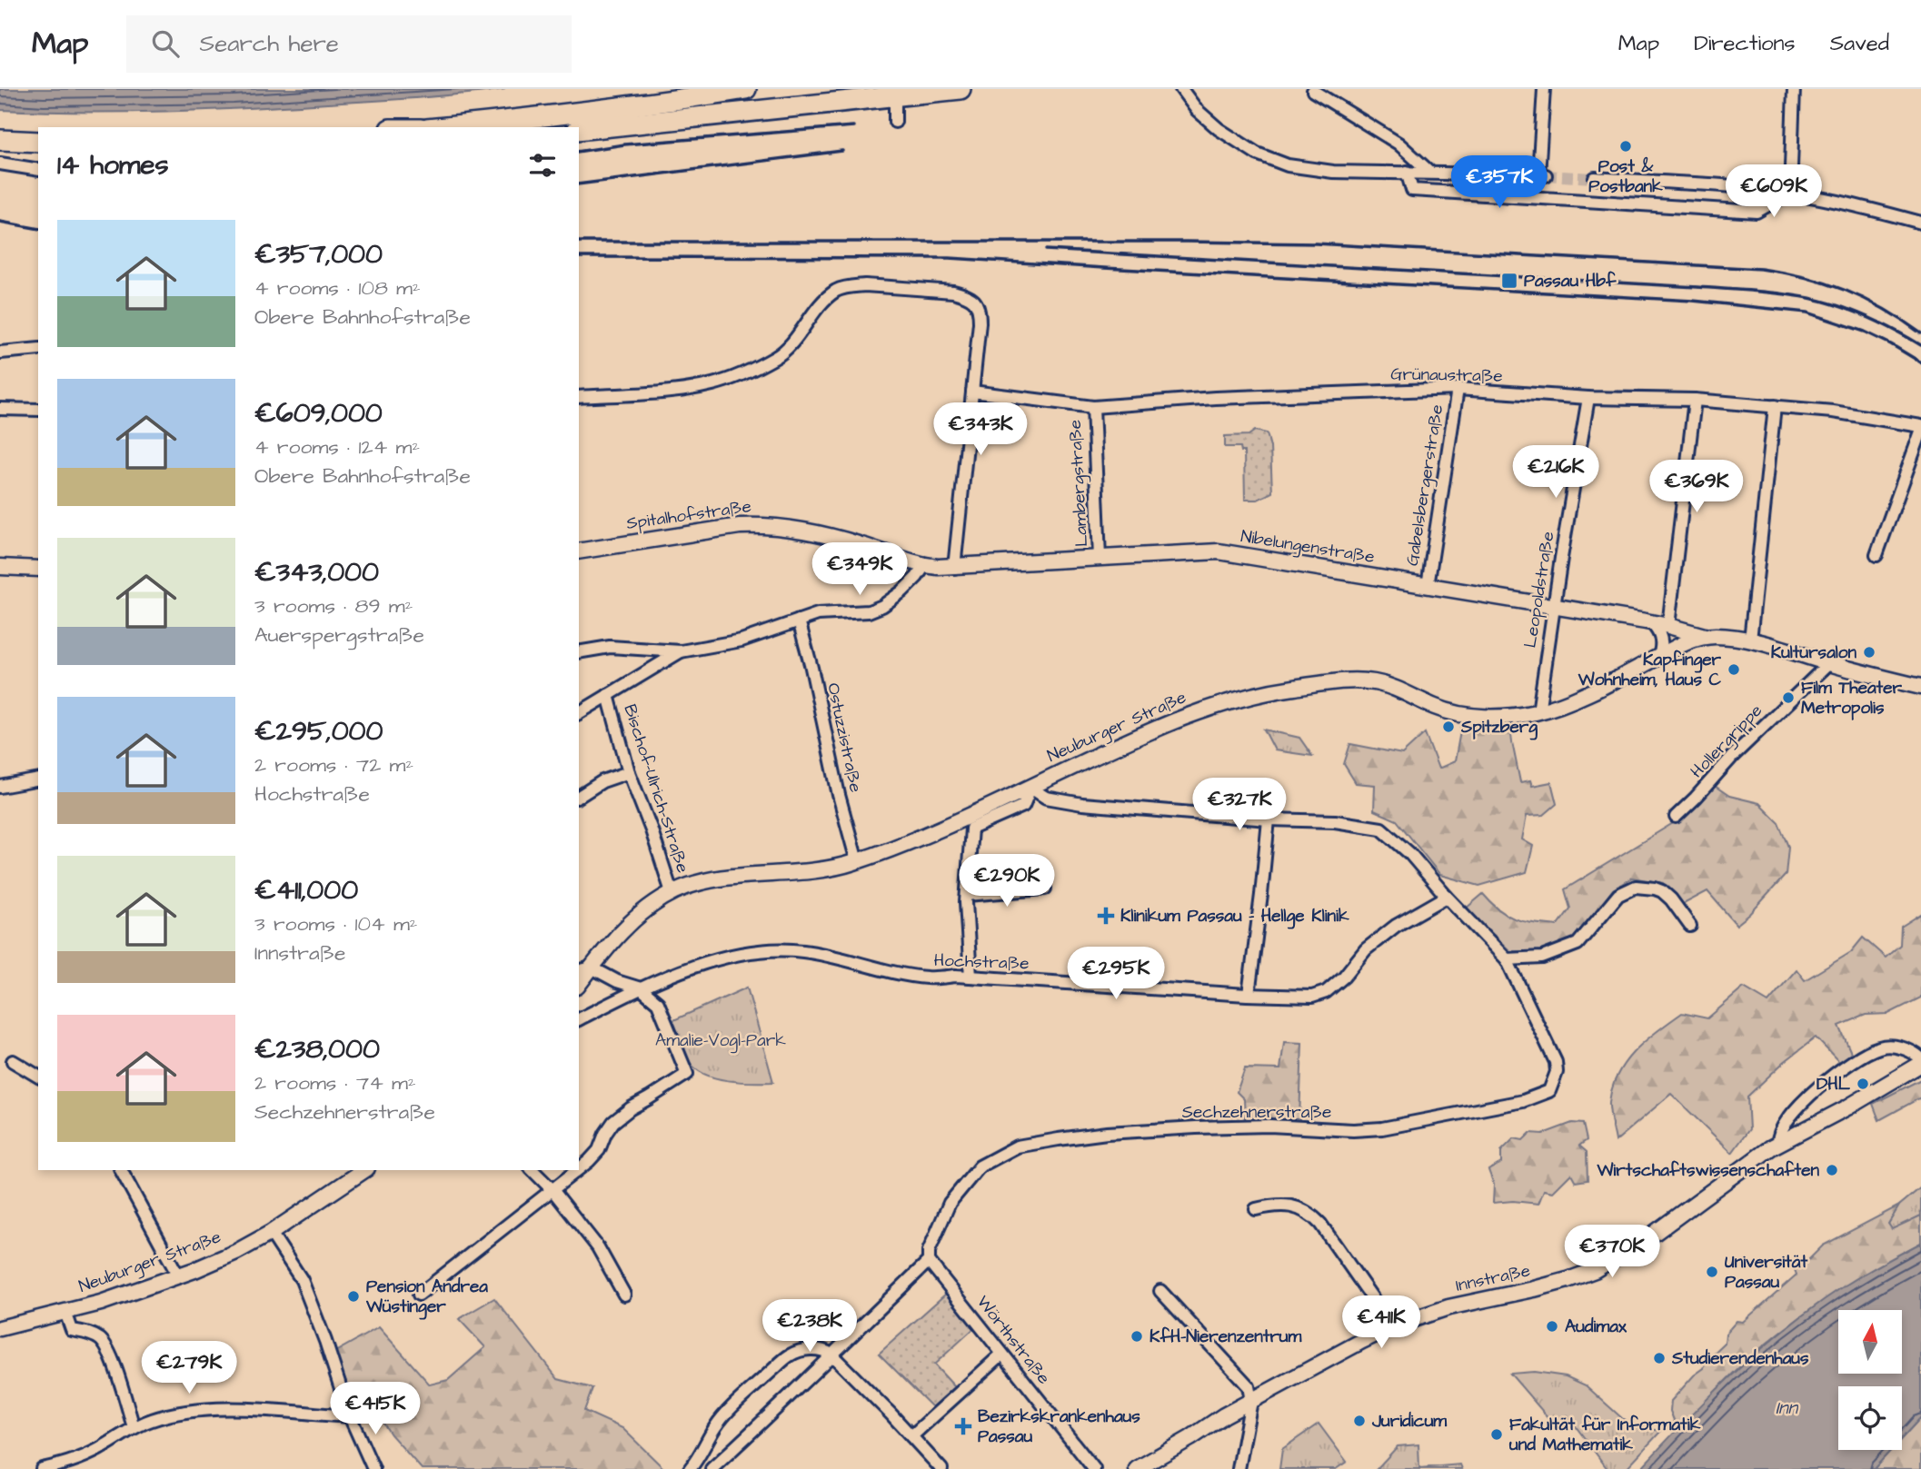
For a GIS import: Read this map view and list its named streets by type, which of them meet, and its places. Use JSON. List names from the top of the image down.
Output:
{
  "streets": {
    "street": [
      "Grünaustraße",
      "Lambergstraße",
      "Gabelsbergerstraße",
      "Spitalhofstraße",
      "Nibelungenstraße",
      "Leopoldstraße",
      "Neuburger Straße",
      "Ostuzzistraße",
      "Hollergrippe",
      "Bischof-Ulrich-Straße",
      "Hochstraße",
      "Sechzehnerstraße",
      "Innstraße",
      "Wörthstraße"
    ]
  },
  "crossings": [
    ["Grünaustraße", "Lambergstraße"],
    ["Grünaustraße", "Gabelsbergerstraße"],
    ["Grünaustraße", "Leopoldstraße"],
    ["Lambergstraße", "Nibelungenstraße"],
    ["Gabelsbergerstraße", "Nibelungenstraße"],
    ["Spitalhofstraße", "Nibelungenstraße"],
    ["Nibelungenstraße", "Leopoldstraße"],
    ["Nibelungenstraße", "Neuburger Straße"],
    ["Leopoldstraße", "Neuburger Straße"],
    ["Neuburger Straße", "Ostuzzistraße"],
    ["Neuburger Straße", "Bischof-Ulrich-Straße"],
    ["Neuburger Straße", "Sechzehnerstraße"],
    ["Hochstraße", "Sechzehnerstraße"],
    ["Sechzehnerstraße", "Wörthstraße"]
  ],
  "water": ["Inn"],
  "parks": ["Amalie-Vogl-Park"],
  "places": {
    "other": [
      "Post & Postbank",
      "Kultursalon",
      "Kapfinger Wohnheim, Haus C",
      "Film Theater Metropolis",
      "Spitzberg",
      "DHL",
      "Wirtschaftswissenschaften",
      "Universität Passau",
      "Pension Andrea Wüstinger",
      "Audimax",
      "KfH-Nierenzentrum",
      "Studierendenhaus",
      "Juridicum",
      "Fakultät für Informatik und Mathematik"
    ],
    "transit": ["Passau Hbf"],
    "health": ["Klinikum Passau - Hellge Klinik", "Bezirkskrankenhaus Passau"]
  },
  "north": "top",
  "page": {
    "header": "Map",
    "search": "Search here",
    "nav": ["Map", "Directions", "Saved"],
    "heading": "14 homes",
    "price": [
      "€357K",
      "€609K",
      "€343K",
      "€216K",
      "€369K",
      "€349K",
      "€327K",
      "€290K",
      "€295K",
      "€370K",
      "€411K",
      "€238K",
      "€279K",
      "€415K"
    ],
    "list": [
      {
        "name": "€357,000",
        "note": "4 rooms · 108 m² · Obere Bahnhofstraße"
      },
      {
        "name": "€609,000",
        "note": "4 rooms · 124 m² · Obere Bahnhofstraße"
      },
      {
        "name": "€343,000",
        "note": "3 rooms · 89 m² · Auerspergstraße"
      },
      {
        "name": "€295,000",
        "note": "2 rooms · 72 m² · Hochstraße"
      },
      {
        "name": "€411,000",
        "note": "3 rooms · 104 m² · Innstraße"
      },
      {
        "name": "€238,000",
        "note": "2 rooms · 74 m² · Sechzehnerstraße"
      }
    ]
  }
}
